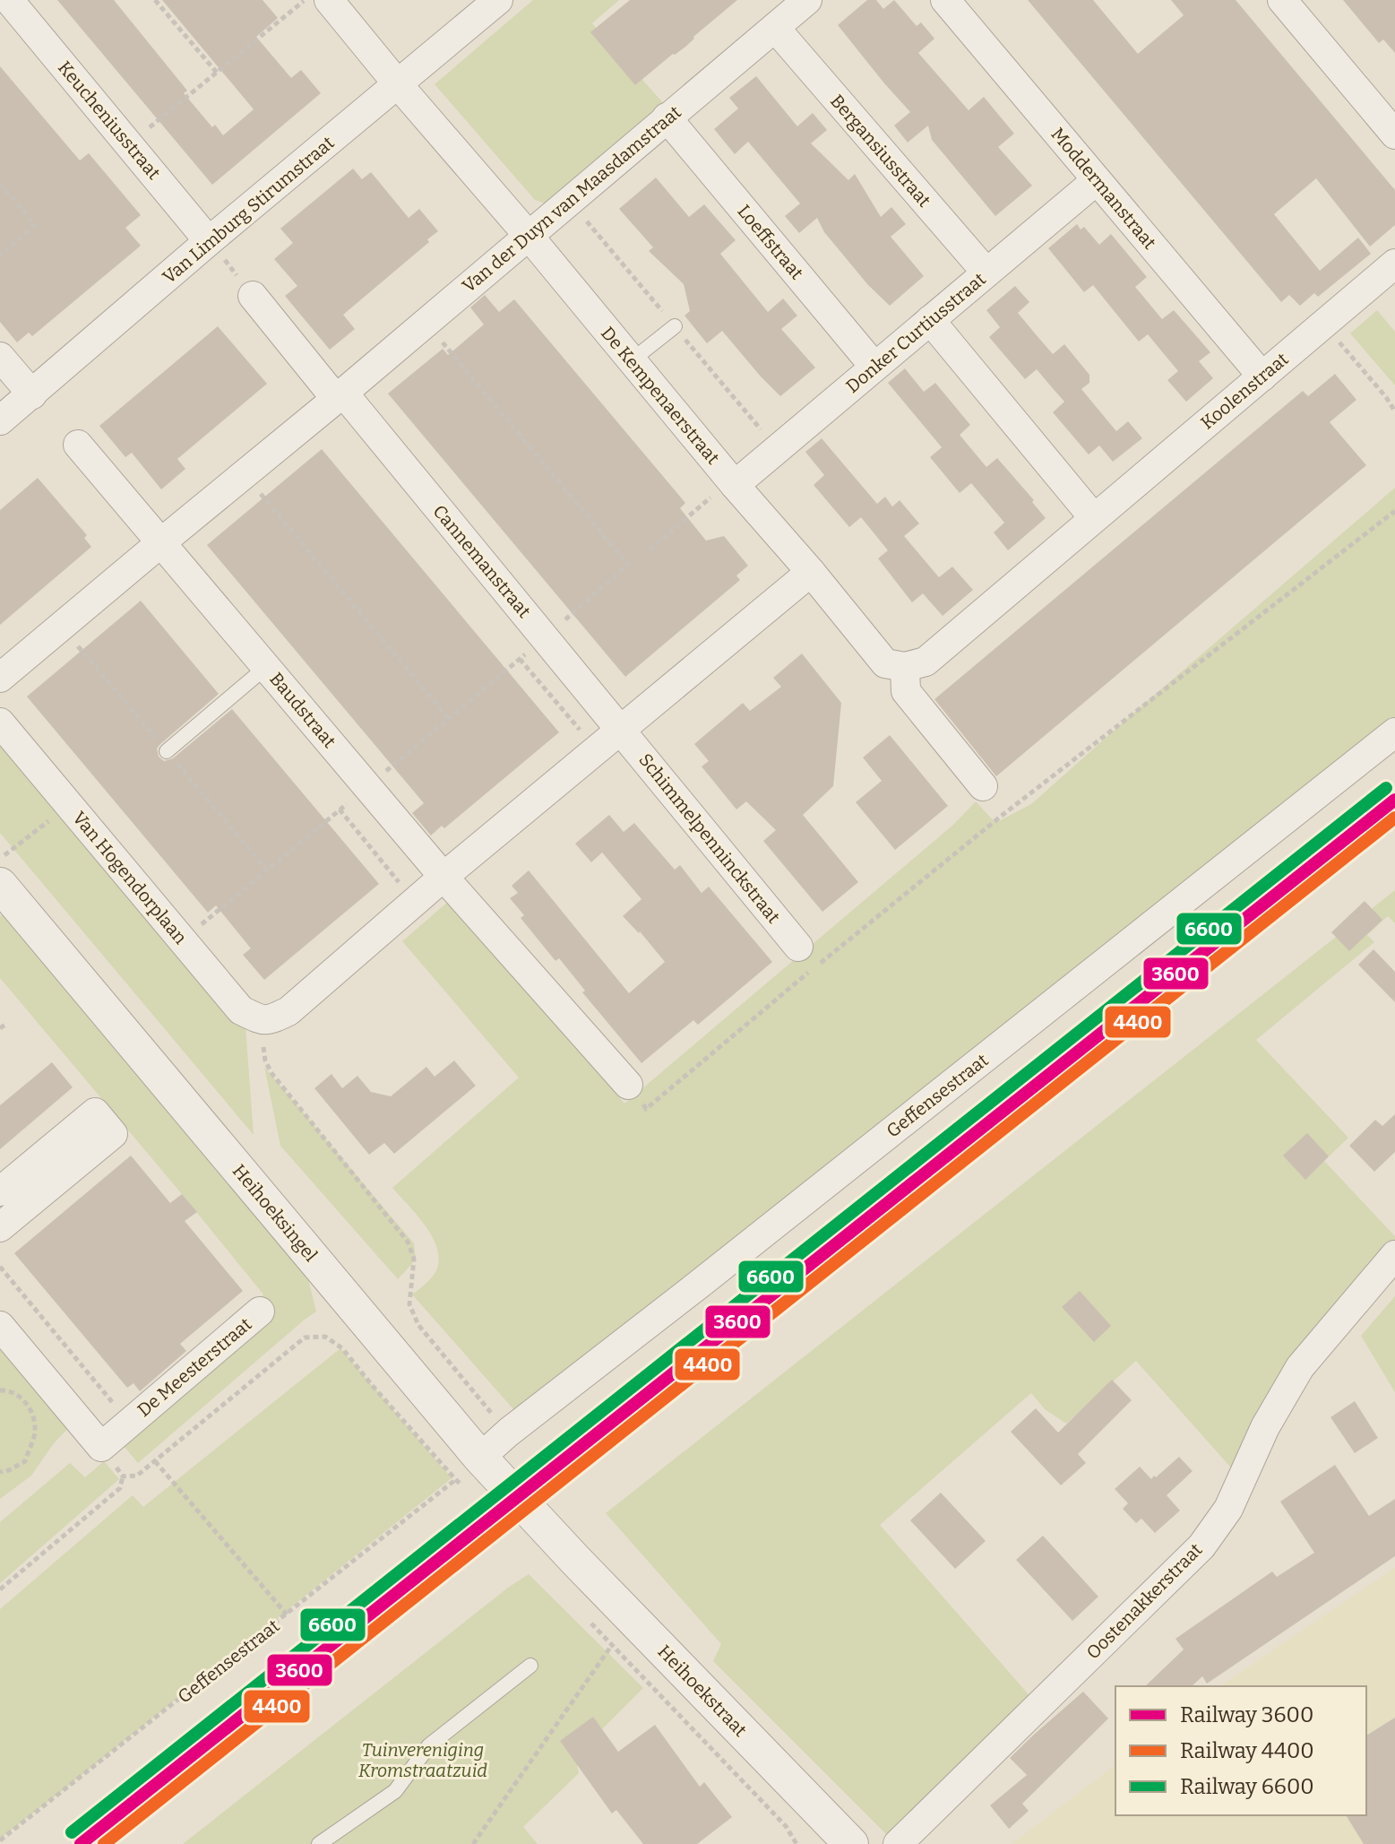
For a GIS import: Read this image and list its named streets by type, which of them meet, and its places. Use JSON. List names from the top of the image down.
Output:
{
  "streets": {
    "street": [
      "Keucheniusstraat",
      "Bergansiusstraat",
      "Moddermanstraat",
      "Van der Duyn van Maasdamstraat",
      "Van Limburg Stirumstraat",
      "Loeffstraat",
      "Donker Curtiusstraat",
      "Koolenstraat",
      "De Kempenaerstraat",
      "Cannemanstraat",
      "Baudstraat",
      "Schimmelpenninckstraat",
      "Van Hogendorplaan",
      "Geffensestraat",
      "Heihoeksingel",
      "De Meesterstraat",
      "Oostenakkerstraat",
      "Heihoekstraat"
    ]
  },
  "crossings": [
    ["Keucheniusstraat", "Van Limburg Stirumstraat"],
    ["Bergansiusstraat", "Van der Duyn van Maasdamstraat"],
    ["Bergansiusstraat", "Donker Curtiusstraat"],
    ["Moddermanstraat", "Donker Curtiusstraat"],
    ["Moddermanstraat", "Koolenstraat"],
    ["Van der Duyn van Maasdamstraat", "Loeffstraat"],
    ["Van der Duyn van Maasdamstraat", "De Kempenaerstraat"],
    ["Van der Duyn van Maasdamstraat", "Cannemanstraat"],
    ["Van der Duyn van Maasdamstraat", "Baudstraat"],
    ["Van Limburg Stirumstraat", "De Kempenaerstraat"],
    ["Loeffstraat", "Donker Curtiusstraat"],
    ["Donker Curtiusstraat", "De Kempenaerstraat"],
    ["Koolenstraat", "De Kempenaerstraat"],
    ["Cannemanstraat", "Schimmelpenninckstraat"],
    ["Geffensestraat", "Heihoeksingel"],
    ["Heihoeksingel", "Heihoekstraat"]
  ],
  "parks": ["Tuinvereniging Kromstraatzuid"],
  "lines": ["rail line 6600", "rail line 3600", "rail line 4400"],
  "legend": ["Railway 3600", "Railway 4400", "Railway 6600"]
}
